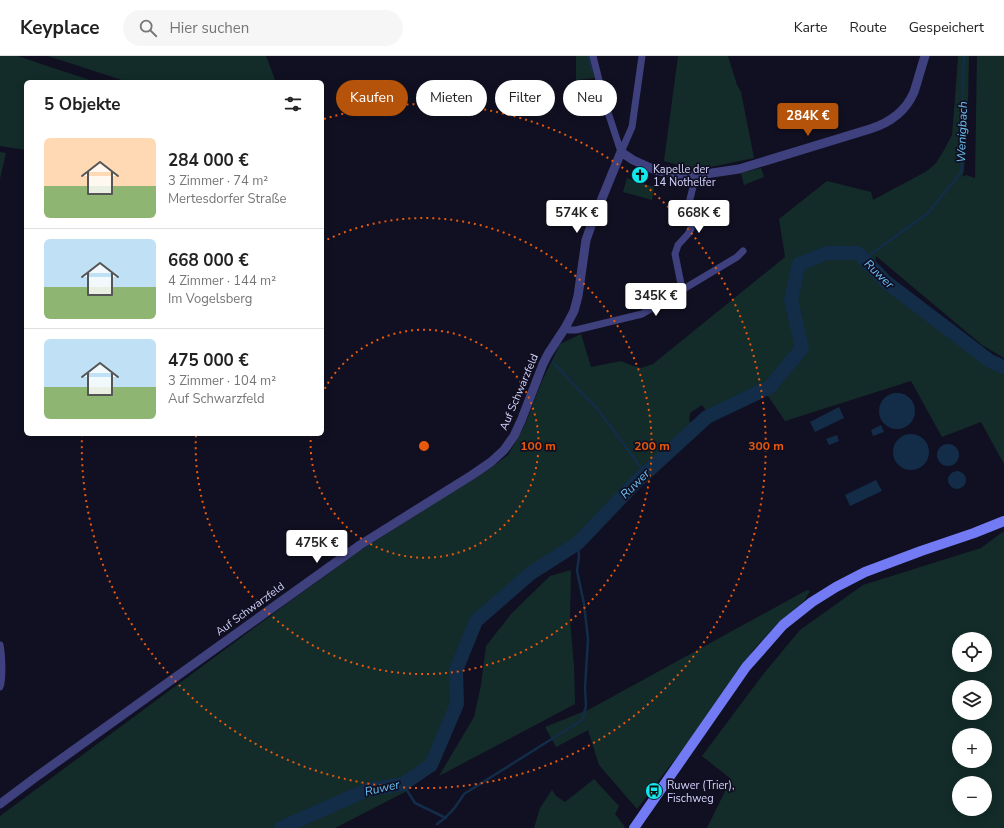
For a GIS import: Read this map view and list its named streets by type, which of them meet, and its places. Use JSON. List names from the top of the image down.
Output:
{
  "streets": {
    "street": ["Auf Schwarzfeld"]
  },
  "water": ["Wenigbach", "Ruwer"],
  "places": {
    "church": ["Kapelle der 14 Nothelfer"],
    "bus stop": ["Ruwer (Trier), Fischweg"]
  },
  "page": {
    "header": "Keyplace",
    "search": "Hier suchen",
    "nav": ["Karte", "Route", "Gespeichert"],
    "chip": [
      "Kaufen",
      "Mieten",
      "Filter",
      "Neu"
    ],
    "heading": "5 Objekte",
    "price": [
      "284K €",
      "574K €",
      "668K €",
      "345K €",
      "475K €"
    ],
    "list": [
      {
        "name": "284 000 €",
        "note": "3 Zimmer · 74 m² · Mertesdorfer Straße"
      },
      {
        "name": "668 000 €",
        "note": "4 Zimmer · 144 m² · Im Vogelsberg"
      },
      {
        "name": "475 000 €",
        "note": "3 Zimmer · 104 m² · Auf Schwarzfeld"
      }
    ],
    "map_buttons": ["+", "−"]
  },
  "rings": ["100 m", "200 m", "300 m"]
}
